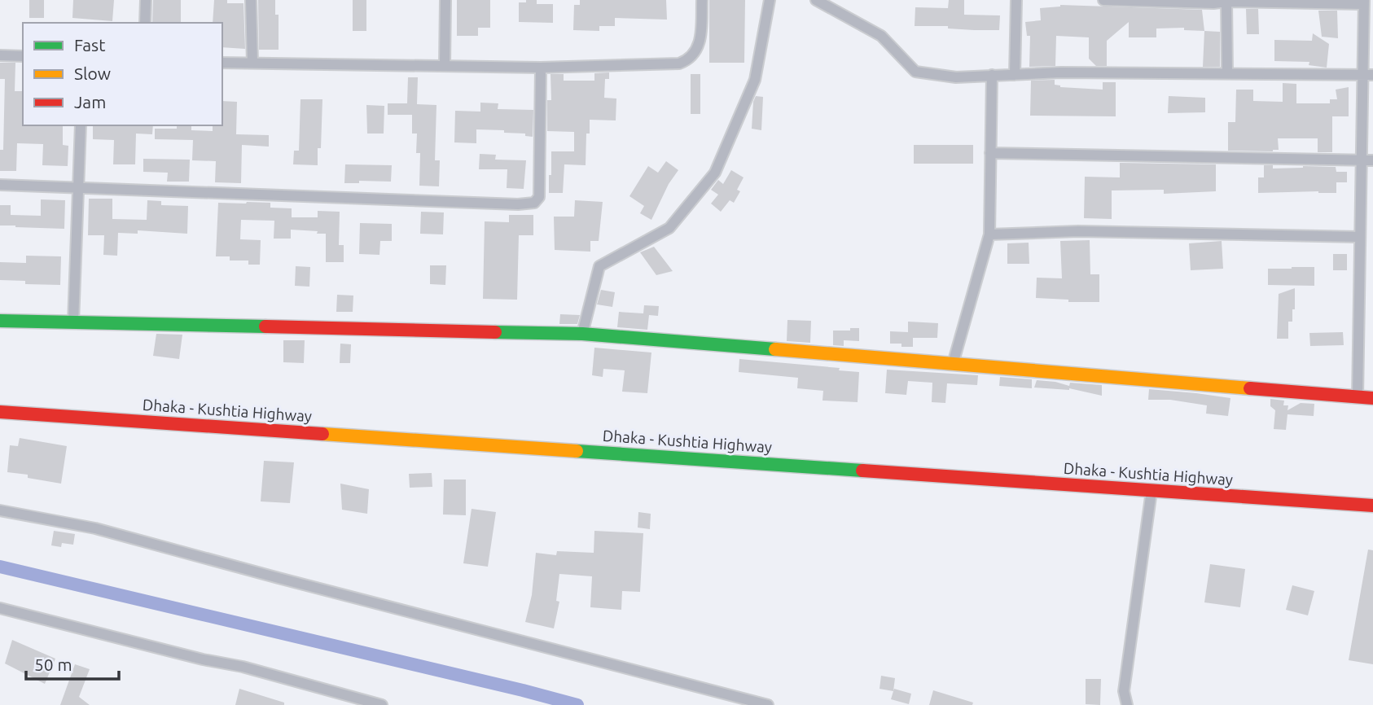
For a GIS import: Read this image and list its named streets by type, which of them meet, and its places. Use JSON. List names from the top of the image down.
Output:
{
  "streets": {
    "street": ["Dhaka - Kushtia Highway"]
  },
  "legend": ["Fast", "Slow", "Jam"],
  "scale_bar": "50 m"
}
